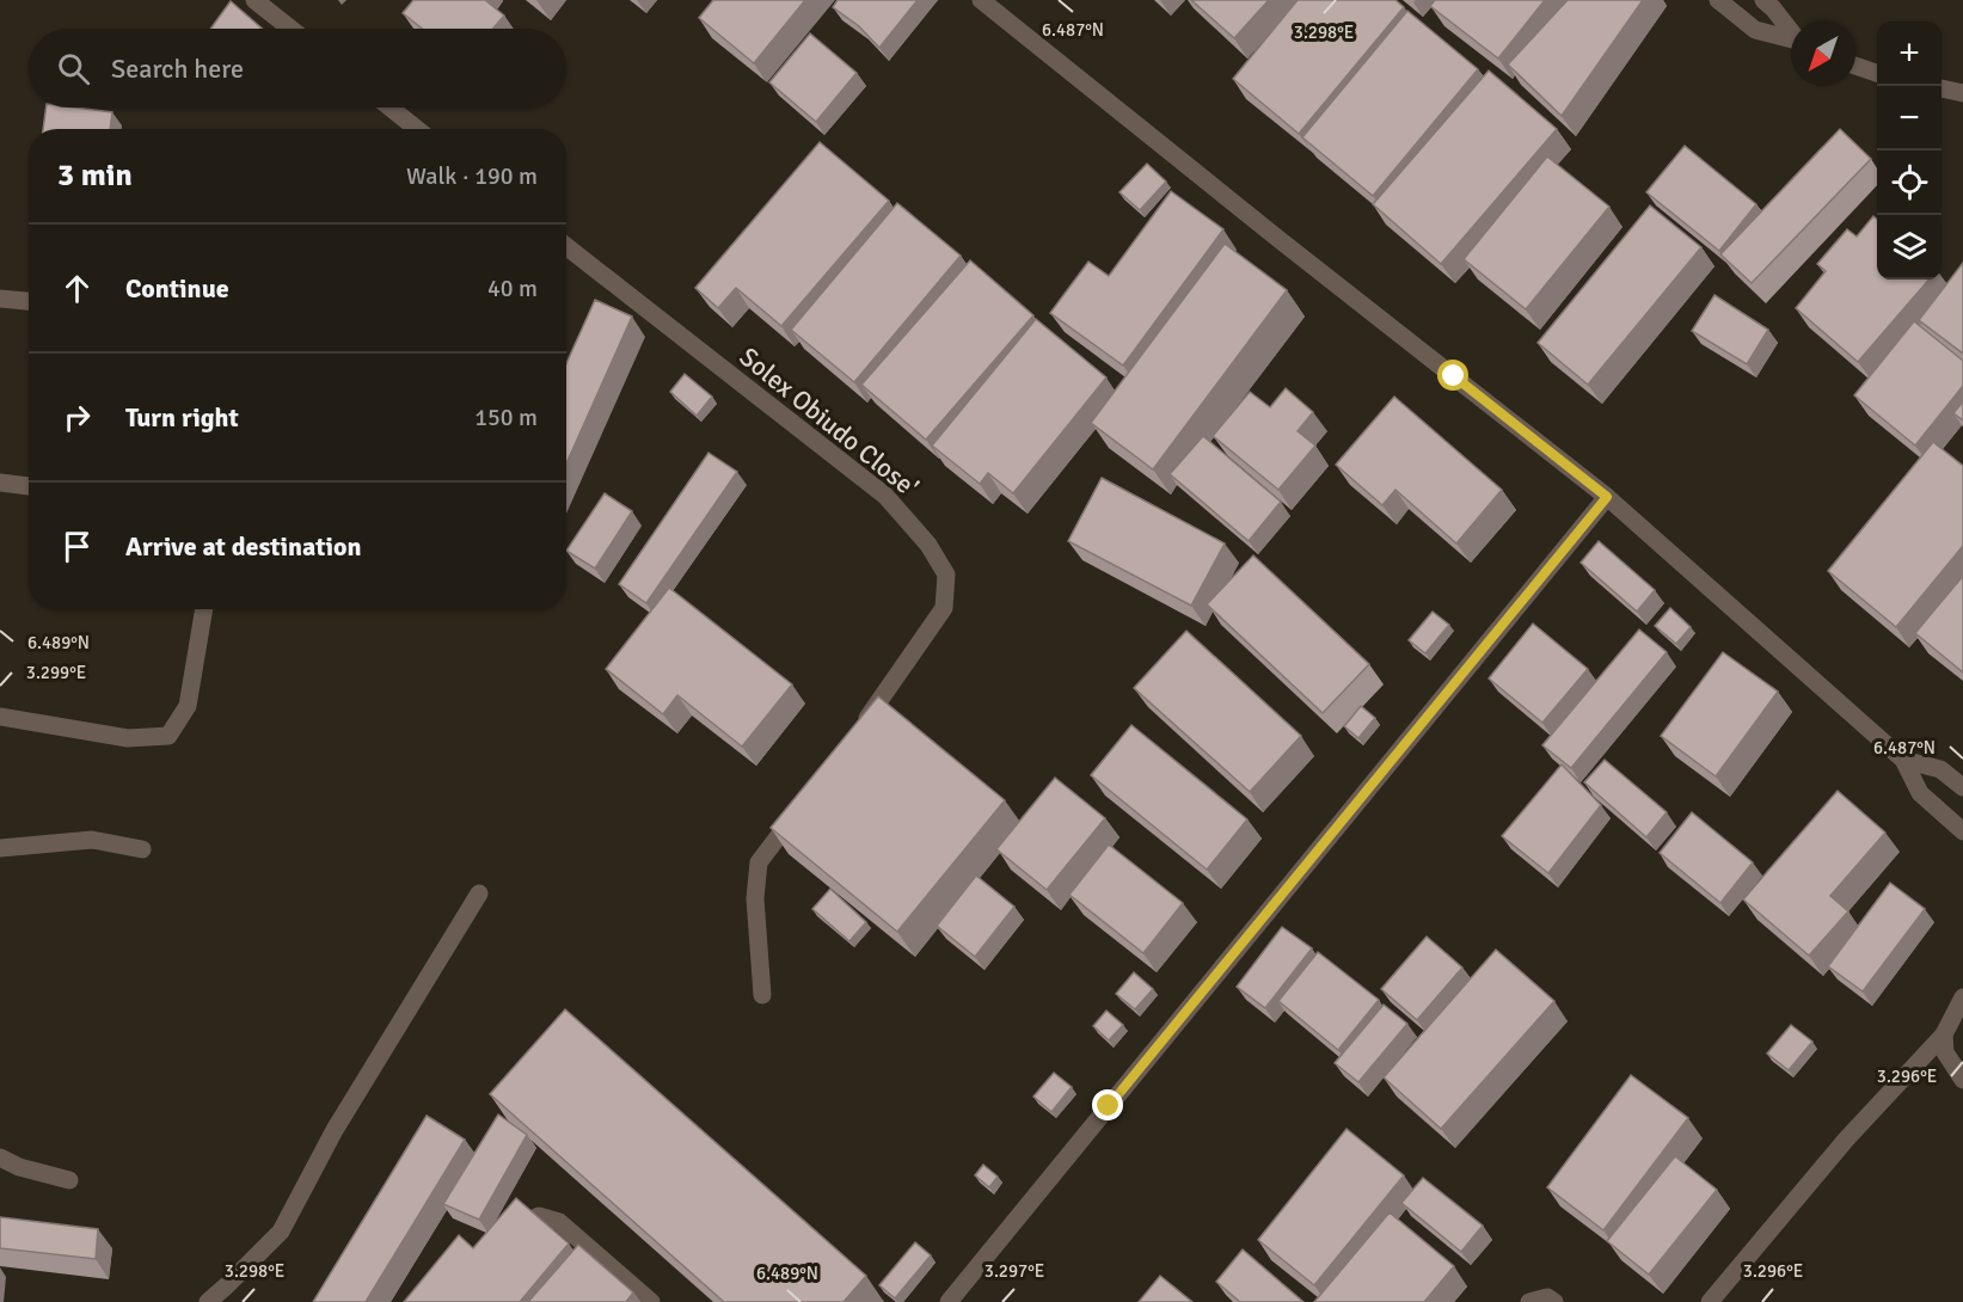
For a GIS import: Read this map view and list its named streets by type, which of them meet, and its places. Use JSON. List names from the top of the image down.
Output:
{
  "streets": {
    "street": ["Solex Obiudo Close'"]
  },
  "north": "bottom left",
  "page": {
    "map_buttons": ["+", "−"],
    "search": "Search here",
    "heading": ["3 min", "Walk · 190 m"],
    "list": [
      ["Continue", "40 m"],
      ["Turn right", "150 m"],
      "Arrive at destination"
    ]
  },
  "coordinates": [
    "6.487°N",
    "3.298°E",
    "6.489°N",
    "3.299°E",
    "3.296°E",
    "3.297°E"
  ]
}
